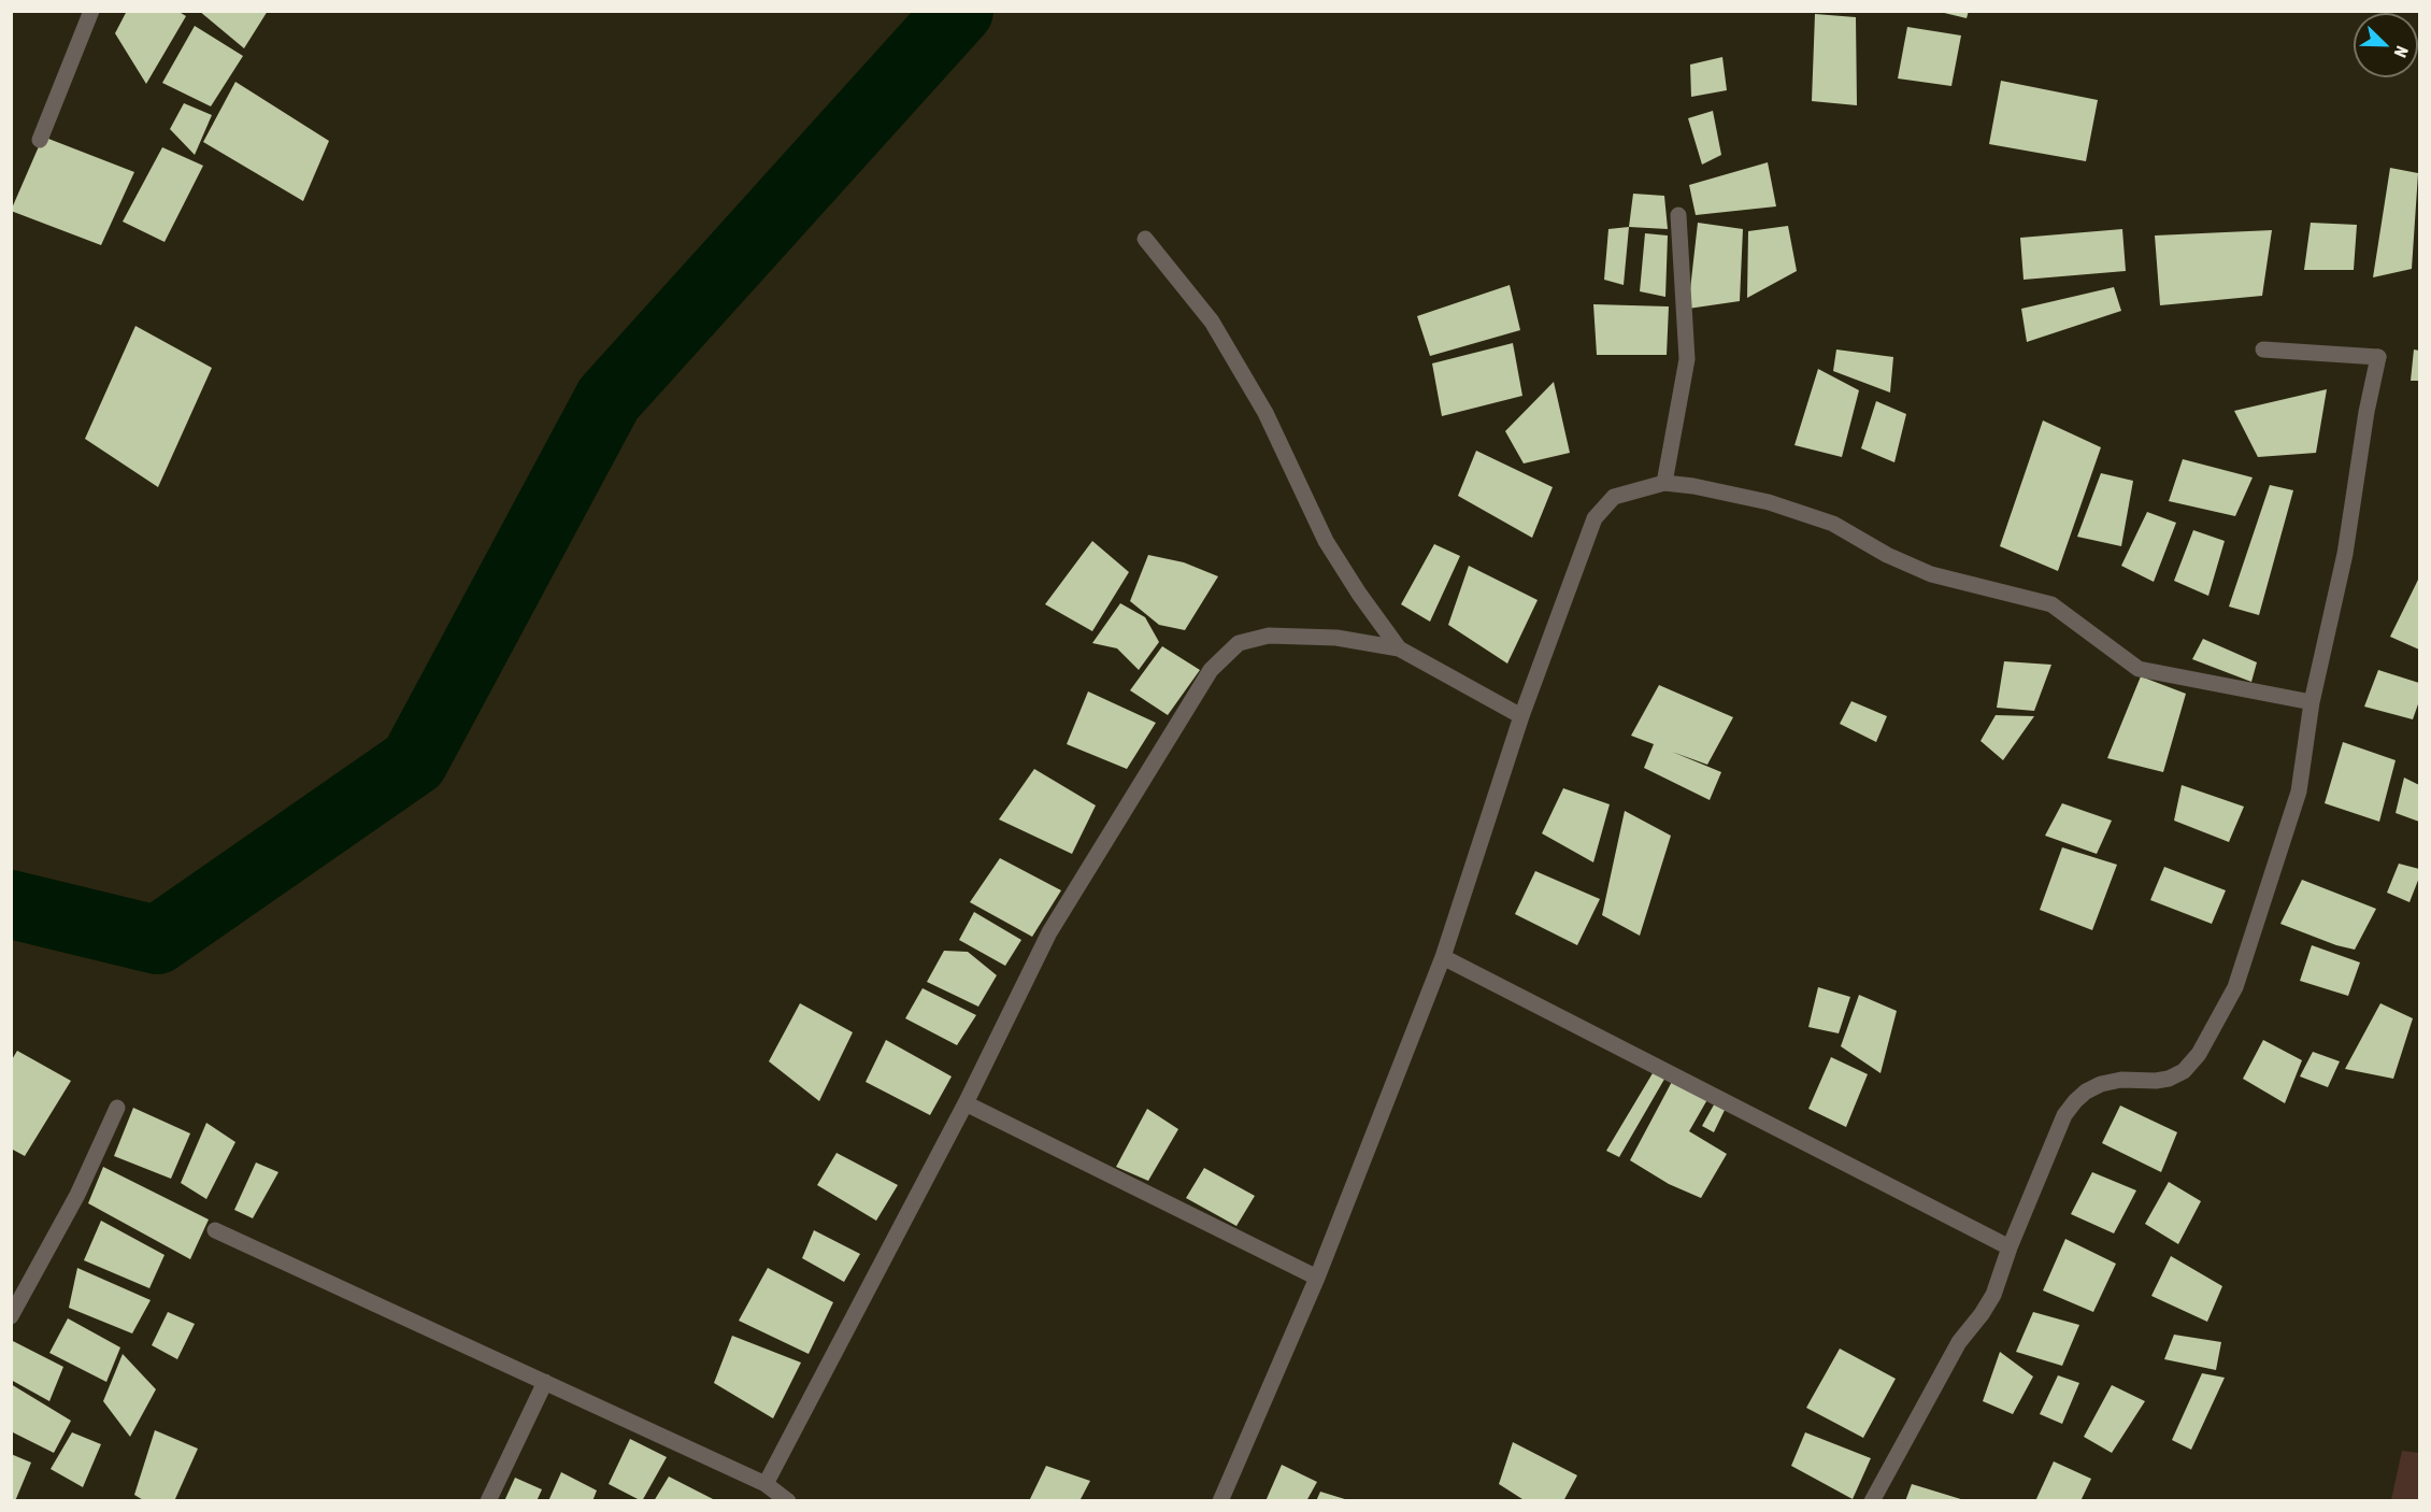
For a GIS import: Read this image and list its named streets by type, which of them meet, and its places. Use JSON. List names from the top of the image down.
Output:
{
  "north": "bottom right"
}
